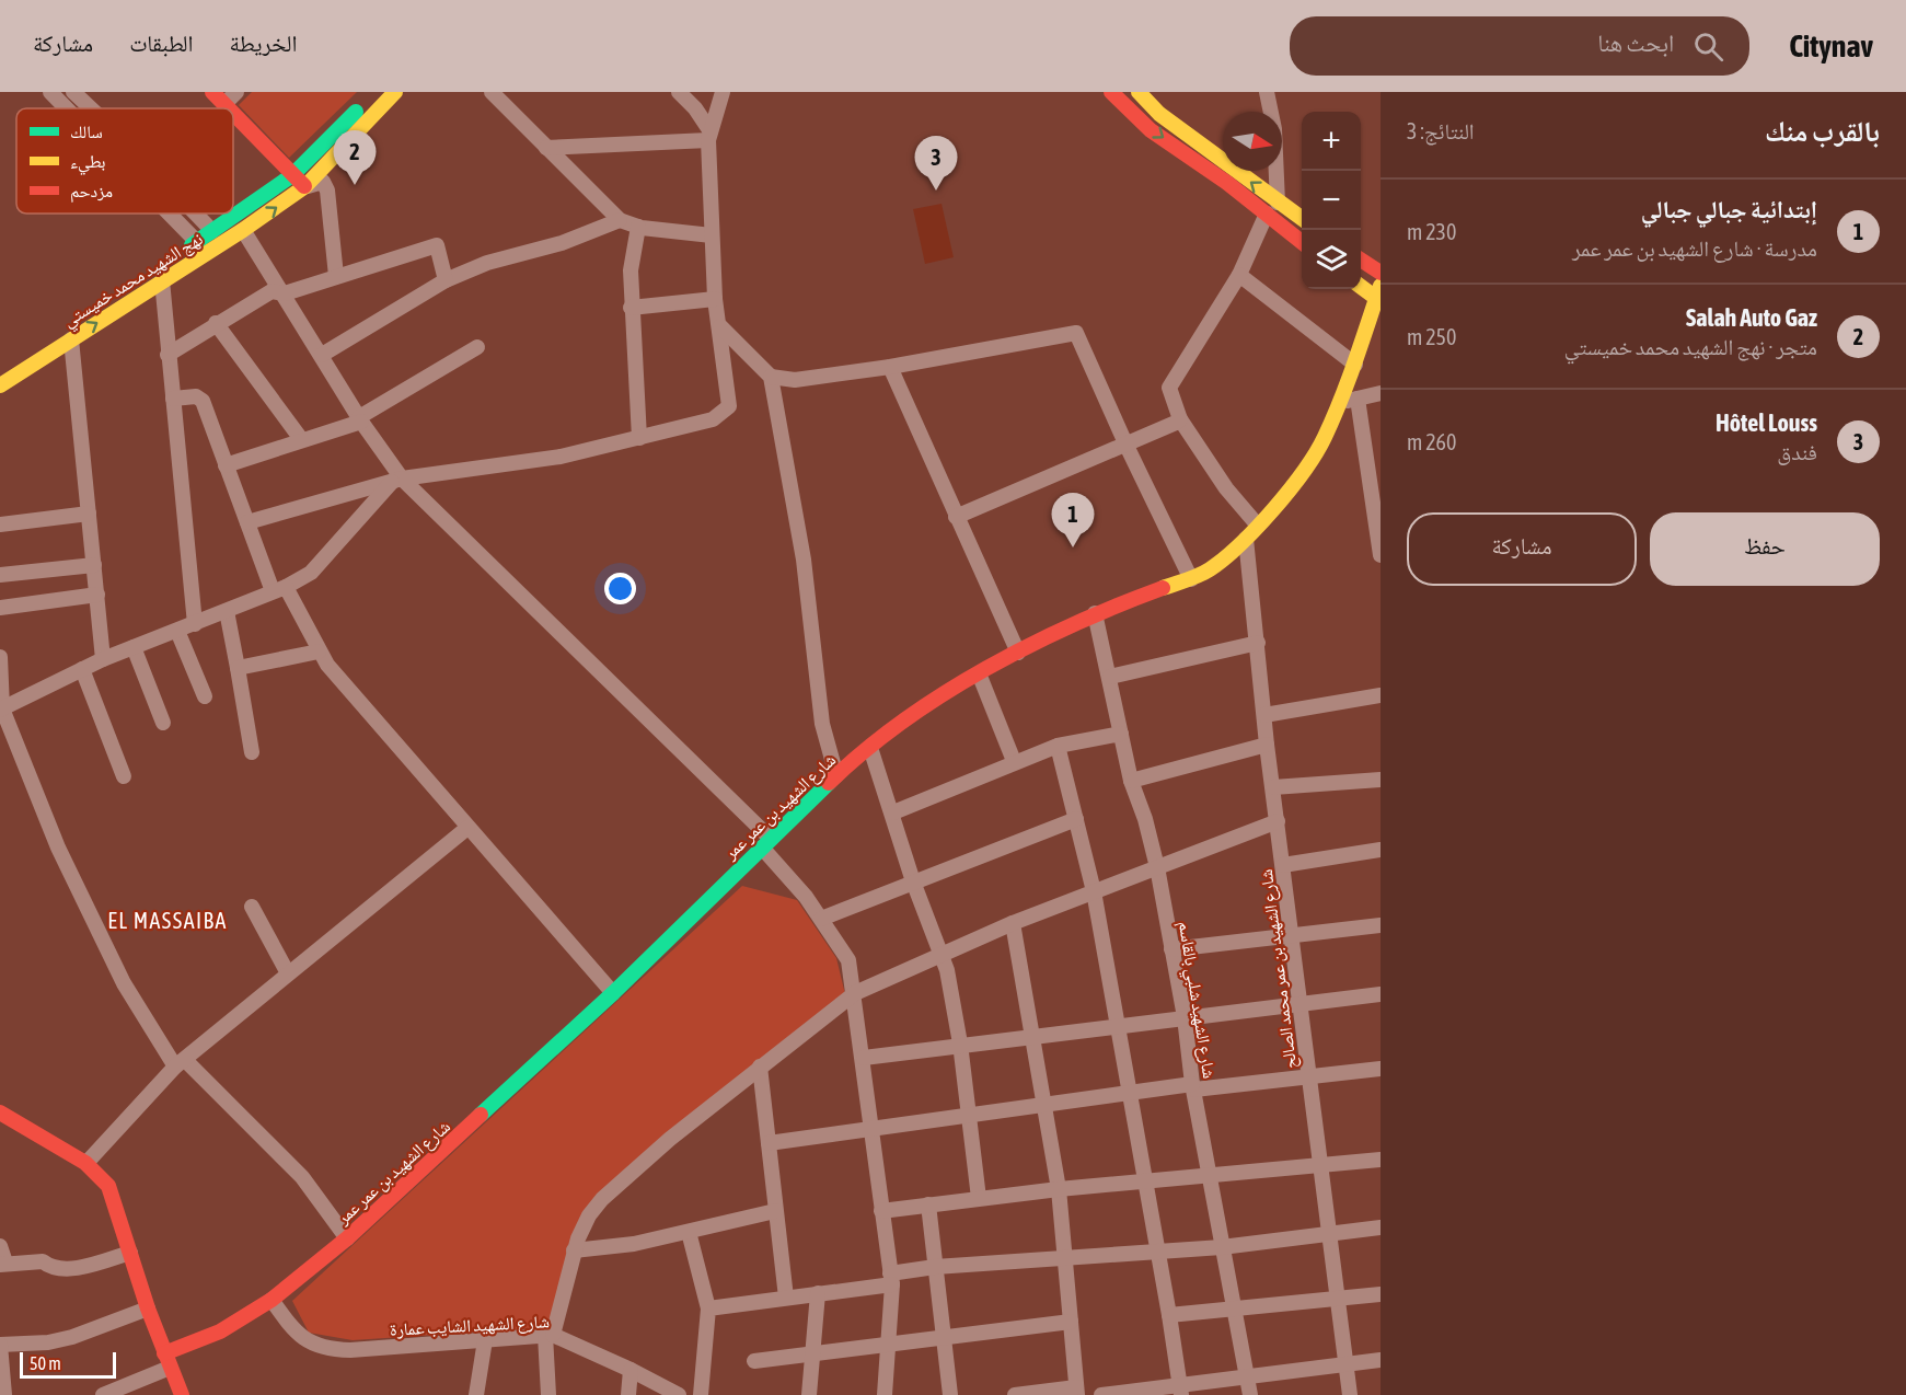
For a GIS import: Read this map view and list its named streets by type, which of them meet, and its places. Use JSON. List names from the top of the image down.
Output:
{
  "streets": {
    "main road": ["نهج الشهيد محمد خميستي", "شارع الشهيد بن عمر عمر"],
    "street": ["شارع الشهيد بن عمر محمد الصالح", "شارع الشهيد شلبي بالقاسم", "شارع الشهيد الشايب عمارة"]
  },
  "crossings": [
    ["شارع الشهيد بن عمر عمر", "شارع الشهيد بن عمر محمد الصالح"],
    ["شارع الشهيد بن عمر عمر", "شارع الشهيد شلبي بالقاسم"],
    ["شارع الشهيد بن عمر عمر", "شارع الشهيد الشايب عمارة"]
  ],
  "districts": ["EL MASSAIBA"],
  "legend": ["سالك", "بطيء", "مزدحم"],
  "scale_bar": "50 m",
  "north": "right",
  "page": {
    "header": "Citynav",
    "search": "ابحث هنا",
    "nav": ["الخريطة", "الطبقات", "مشاركة"],
    "heading": ["بالقرب منك", "النتائج: 3"],
    "map_buttons": ["+", "−"],
    "pins": ["2", "3", "1"],
    "list": [
      {
        "mark": "1",
        "name": "إبتدائية جبالي جبالي",
        "note": "مدرسة · شارع الشهيد بن عمر عمر",
        "value": "230 m"
      },
      {
        "mark": "2",
        "name": "Salah Auto Gaz",
        "note": "متجر · نهج الشهيد محمد خميستي",
        "value": "250 m"
      },
      {
        "mark": "3",
        "name": "Hôtel Louss",
        "note": "فندق",
        "value": "260 m"
      }
    ],
    "buttons": ["حفظ", "مشاركة"],
    "scale": "50 m"
  }
}
